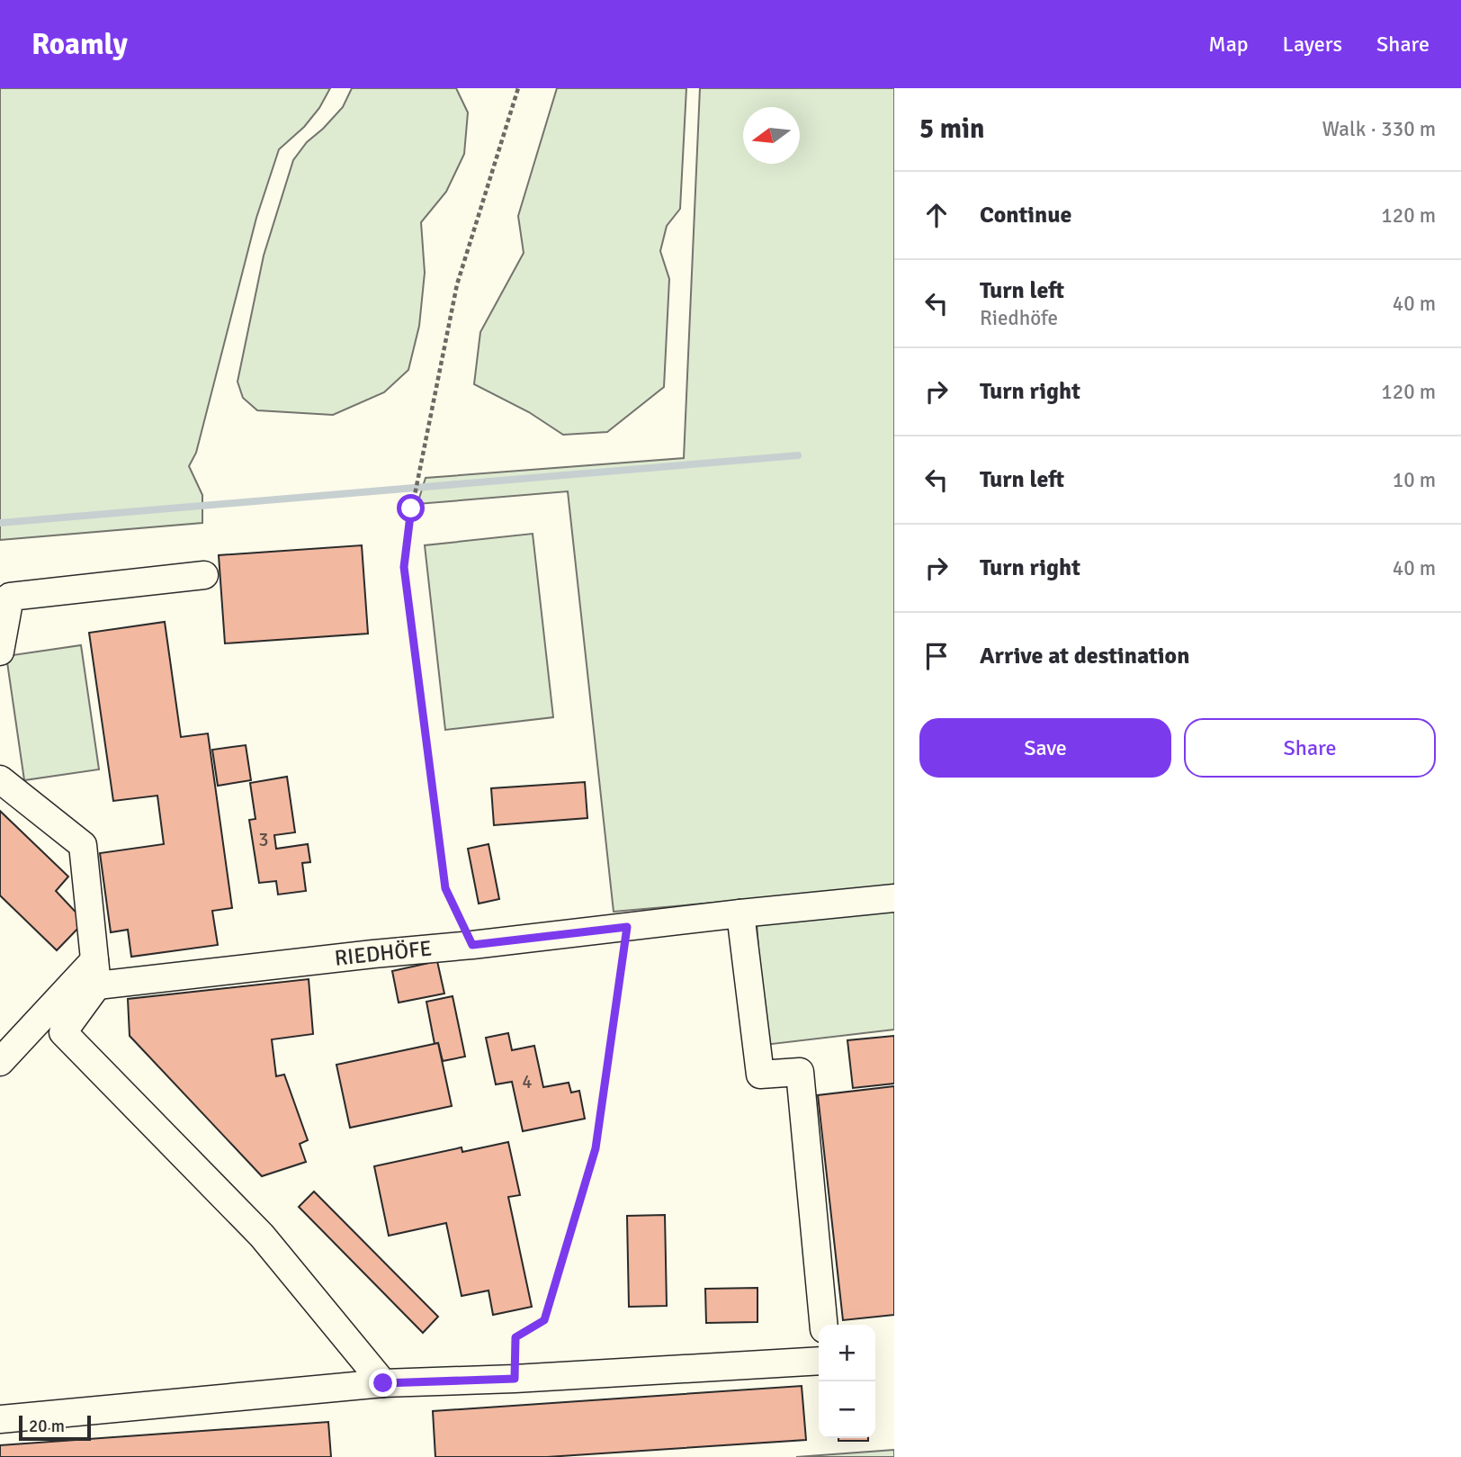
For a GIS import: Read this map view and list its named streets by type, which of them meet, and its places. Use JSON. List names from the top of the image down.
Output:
{
  "streets": {
    "street": ["RIEDHÖFE"]
  },
  "house_numbers": ["3", "4"],
  "scale_bar": "20 m",
  "north": "left",
  "page": {
    "header": "Roamly",
    "nav": ["Map", "Layers", "Share"],
    "heading": ["5 min", "Walk · 330 m"],
    "list": [
      ["Continue", "120 m"],
      ["Turn left", "Riedhöfe", "40 m"],
      ["Turn right", "120 m"],
      ["Turn left", "10 m"],
      ["Turn right", "40 m"],
      "Arrive at destination"
    ],
    "buttons": ["Save", "Share"],
    "map_buttons": ["+", "−"],
    "scale": "20 m"
  }
}
